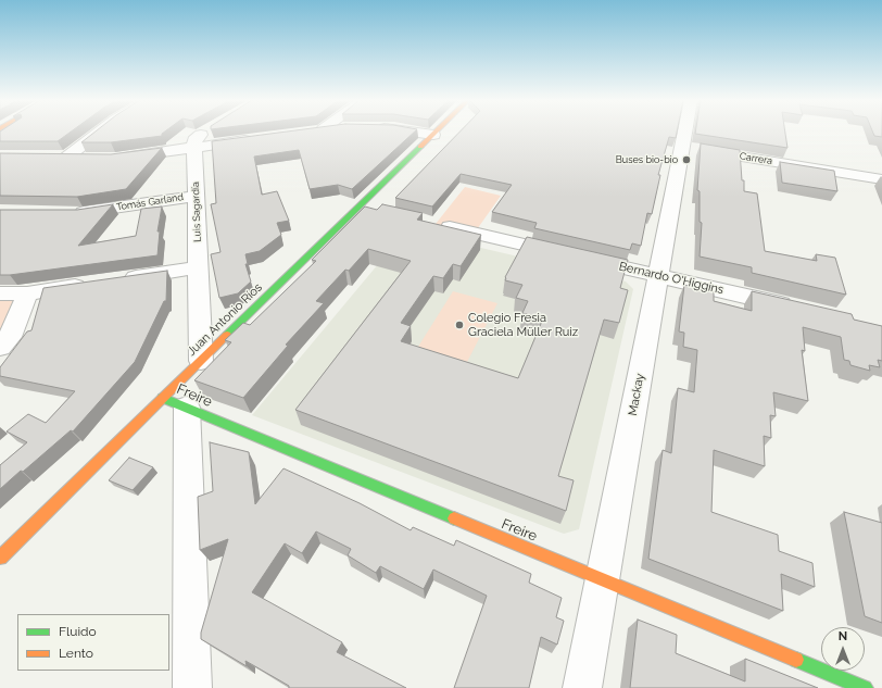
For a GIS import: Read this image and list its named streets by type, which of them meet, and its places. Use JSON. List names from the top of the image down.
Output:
{
  "streets": {
    "main road": ["Juan Antonio Ríos", "Freire"],
    "street": [
      "Carrera",
      "Tomás Garland",
      "Luis Sagardía",
      "Bernardo O'Higgins",
      "Mackay"
    ]
  },
  "crossings": [
    ["Carrera", "Mackay"],
    ["Tomás Garland", "Luis Sagardía"],
    ["Luis Sagardía", "Juan Antonio Ríos"],
    ["Bernardo O'Higgins", "Mackay"],
    ["Juan Antonio Ríos", "Freire"],
    ["Mackay", "Freire"]
  ],
  "places": ["Buses bio-bio", "Colegio Fresia Graciela Müller Ruiz"],
  "legend": ["Fluido", "Lento"],
  "north": "top"
}
